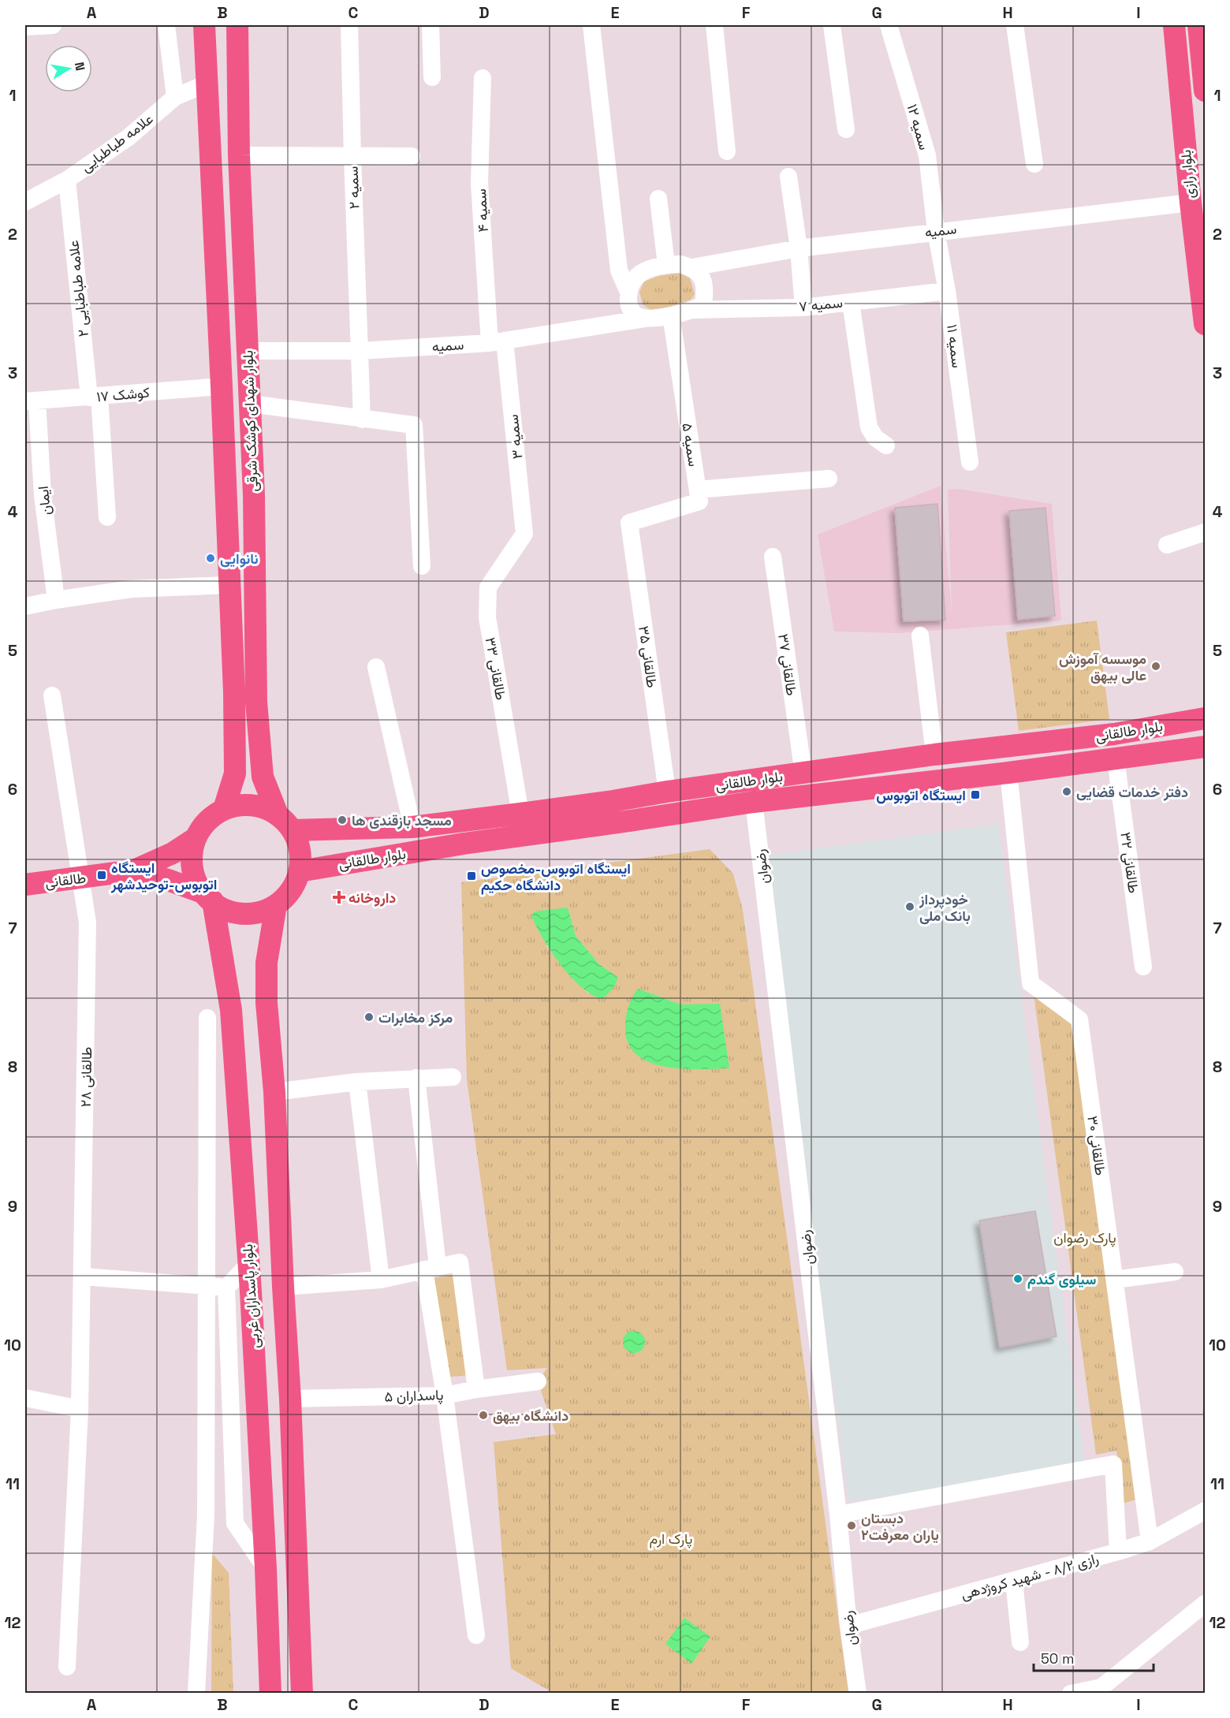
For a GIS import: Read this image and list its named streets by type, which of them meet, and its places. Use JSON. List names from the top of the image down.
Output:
{
  "streets": {
    "main road": [
      "بلوار رازی",
      "بلوار شهدای کوشک شرقی",
      "بلوار طالقانی",
      "طالقانی",
      "بلوار پاسداران غربی"
    ],
    "street": [
      "سمیه ۱۲",
      "علامه طباطبایی",
      "سمیه ۲",
      "سمیه ۴",
      "سمیه",
      "علامه طباطبایی ۲",
      "سمیه ۷",
      "سمیه ۱۱",
      "کوشک ۱۷",
      "سمیه ۳",
      "سمیه ۵",
      "ایمان",
      "طالقانی ۳۵",
      "طالقانی ۳۷",
      "طالقانی ۳۳",
      "طالقانی ۳۲",
      "رضوان",
      "طالقانی ۲۸",
      "طالقانی ۳۰",
      "پاسداران ۵",
      "رازی ۸/۲ - شهید کروژدهی"
    ]
  },
  "crossings": [
    ["سمیه ۱۲", "سمیه"],
    ["سمیه ۱۲", "سمیه ۱۱"],
    ["علامه طباطبایی", "علامه طباطبایی ۲"],
    ["علامه طباطبایی", "بلوار شهدای کوشک شرقی"],
    ["بلوار رازی", "سمیه"],
    ["سمیه ۲", "سمیه"],
    ["سمیه ۴", "سمیه"],
    ["سمیه ۴", "سمیه ۳"],
    ["سمیه", "سمیه ۷"],
    ["سمیه", "سمیه ۱۱"],
    ["سمیه", "بلوار شهدای کوشک شرقی"],
    ["سمیه", "سمیه ۳"],
    ["سمیه", "سمیه ۵"],
    ["علامه طباطبایی ۲", "کوشک ۱۷"],
    ["سمیه ۷", "سمیه ۱۱"],
    ["سمیه ۷", "سمیه ۵"],
    ["کوشک ۱۷", "بلوار شهدای کوشک شرقی"],
    ["کوشک ۱۷", "ایمان"],
    ["بلوار شهدای کوشک شرقی", "بلوار طالقانی"],
    ["بلوار شهدای کوشک شرقی", "بلوار پاسداران غربی"],
    ["سمیه ۳", "طالقانی ۳۳"],
    ["سمیه ۵", "طالقانی ۳۵"],
    ["طالقانی ۳۵", "بلوار طالقانی"],
    ["طالقانی ۳۷", "بلوار طالقانی"],
    ["طالقانی ۳۳", "بلوار طالقانی"],
    ["بلوار طالقانی", "طالقانی ۳۲"],
    ["بلوار طالقانی", "رضوان"],
    ["بلوار طالقانی", "طالقانی ۳۰"],
    ["بلوار طالقانی", "بلوار پاسداران غربی"],
    ["رضوان", "رازی ۸/۲ - شهید کروژدهی"],
    ["طالقانی", "طالقانی ۲۸"],
    ["طالقانی ۳۰", "رازی ۸/۲ - شهید کروژدهی"]
  ],
  "parks": ["پارک رضوان", "پارک ارم"],
  "places": {
    "other": [
      "نانوایی",
      "موسسه آموزش عالی بیهق",
      "دفتر خدمات قضایی",
      "مسجد بازقندی ها",
      "خودپرداز بانک ملی",
      "مرکز مخابرات",
      "سیلوی گندم",
      "دانشگاه بیهق",
      "دبستان یاران معرفت۲"
    ],
    "transit": ["ایستگاه اتوبوس", "ایستگاه اتوبوس-توحیدشهر", "ایستگاه اتوبوس-مخصوص دانشگاه حکیم"],
    "health": ["داروخانه"]
  },
  "scale_bar": "50 m",
  "north": "right",
  "grid": {
    "columns": [
      "A",
      "B",
      "C",
      "D",
      "E",
      "F",
      "G",
      "H",
      "I"
    ],
    "rows": [
      "1",
      "2",
      "3",
      "4",
      "5",
      "6",
      "7",
      "8",
      "9",
      "10",
      "11",
      "12"
    ]
  }
}
